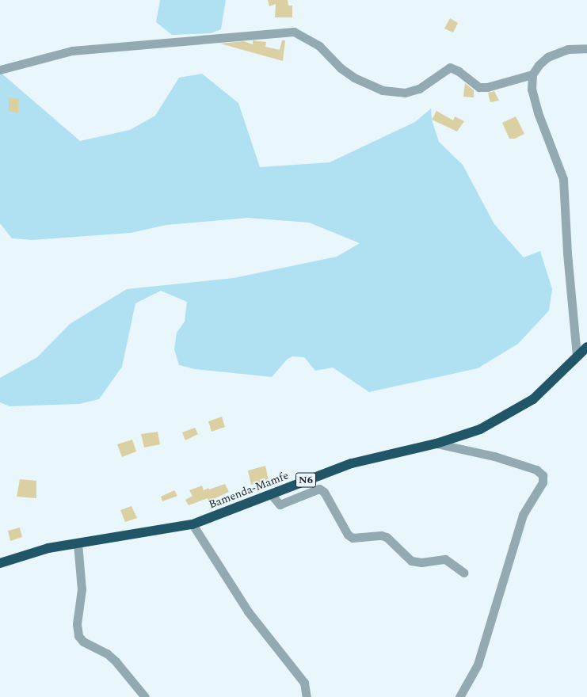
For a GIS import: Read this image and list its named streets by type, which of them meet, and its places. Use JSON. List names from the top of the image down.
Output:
{
  "streets": {
    "highway": ["N6", "Bamenda-Mamfe"]
  }
}
